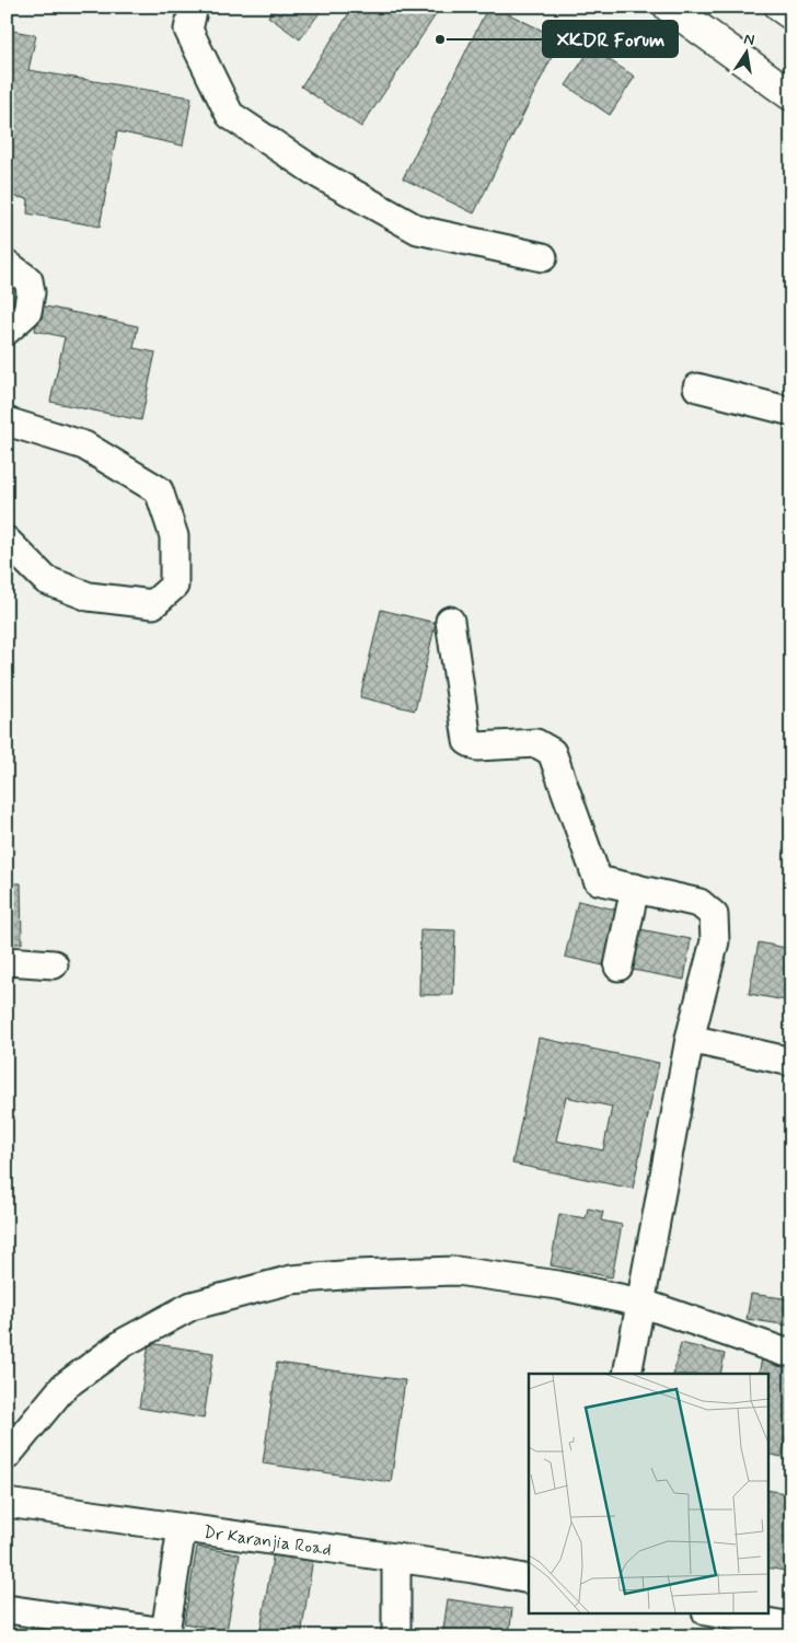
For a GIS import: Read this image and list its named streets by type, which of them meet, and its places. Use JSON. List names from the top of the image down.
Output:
{
  "streets": {
    "street": ["Dr Karanjia Road"]
  },
  "places": ["XKDR Forum"],
  "north": "top"
}
